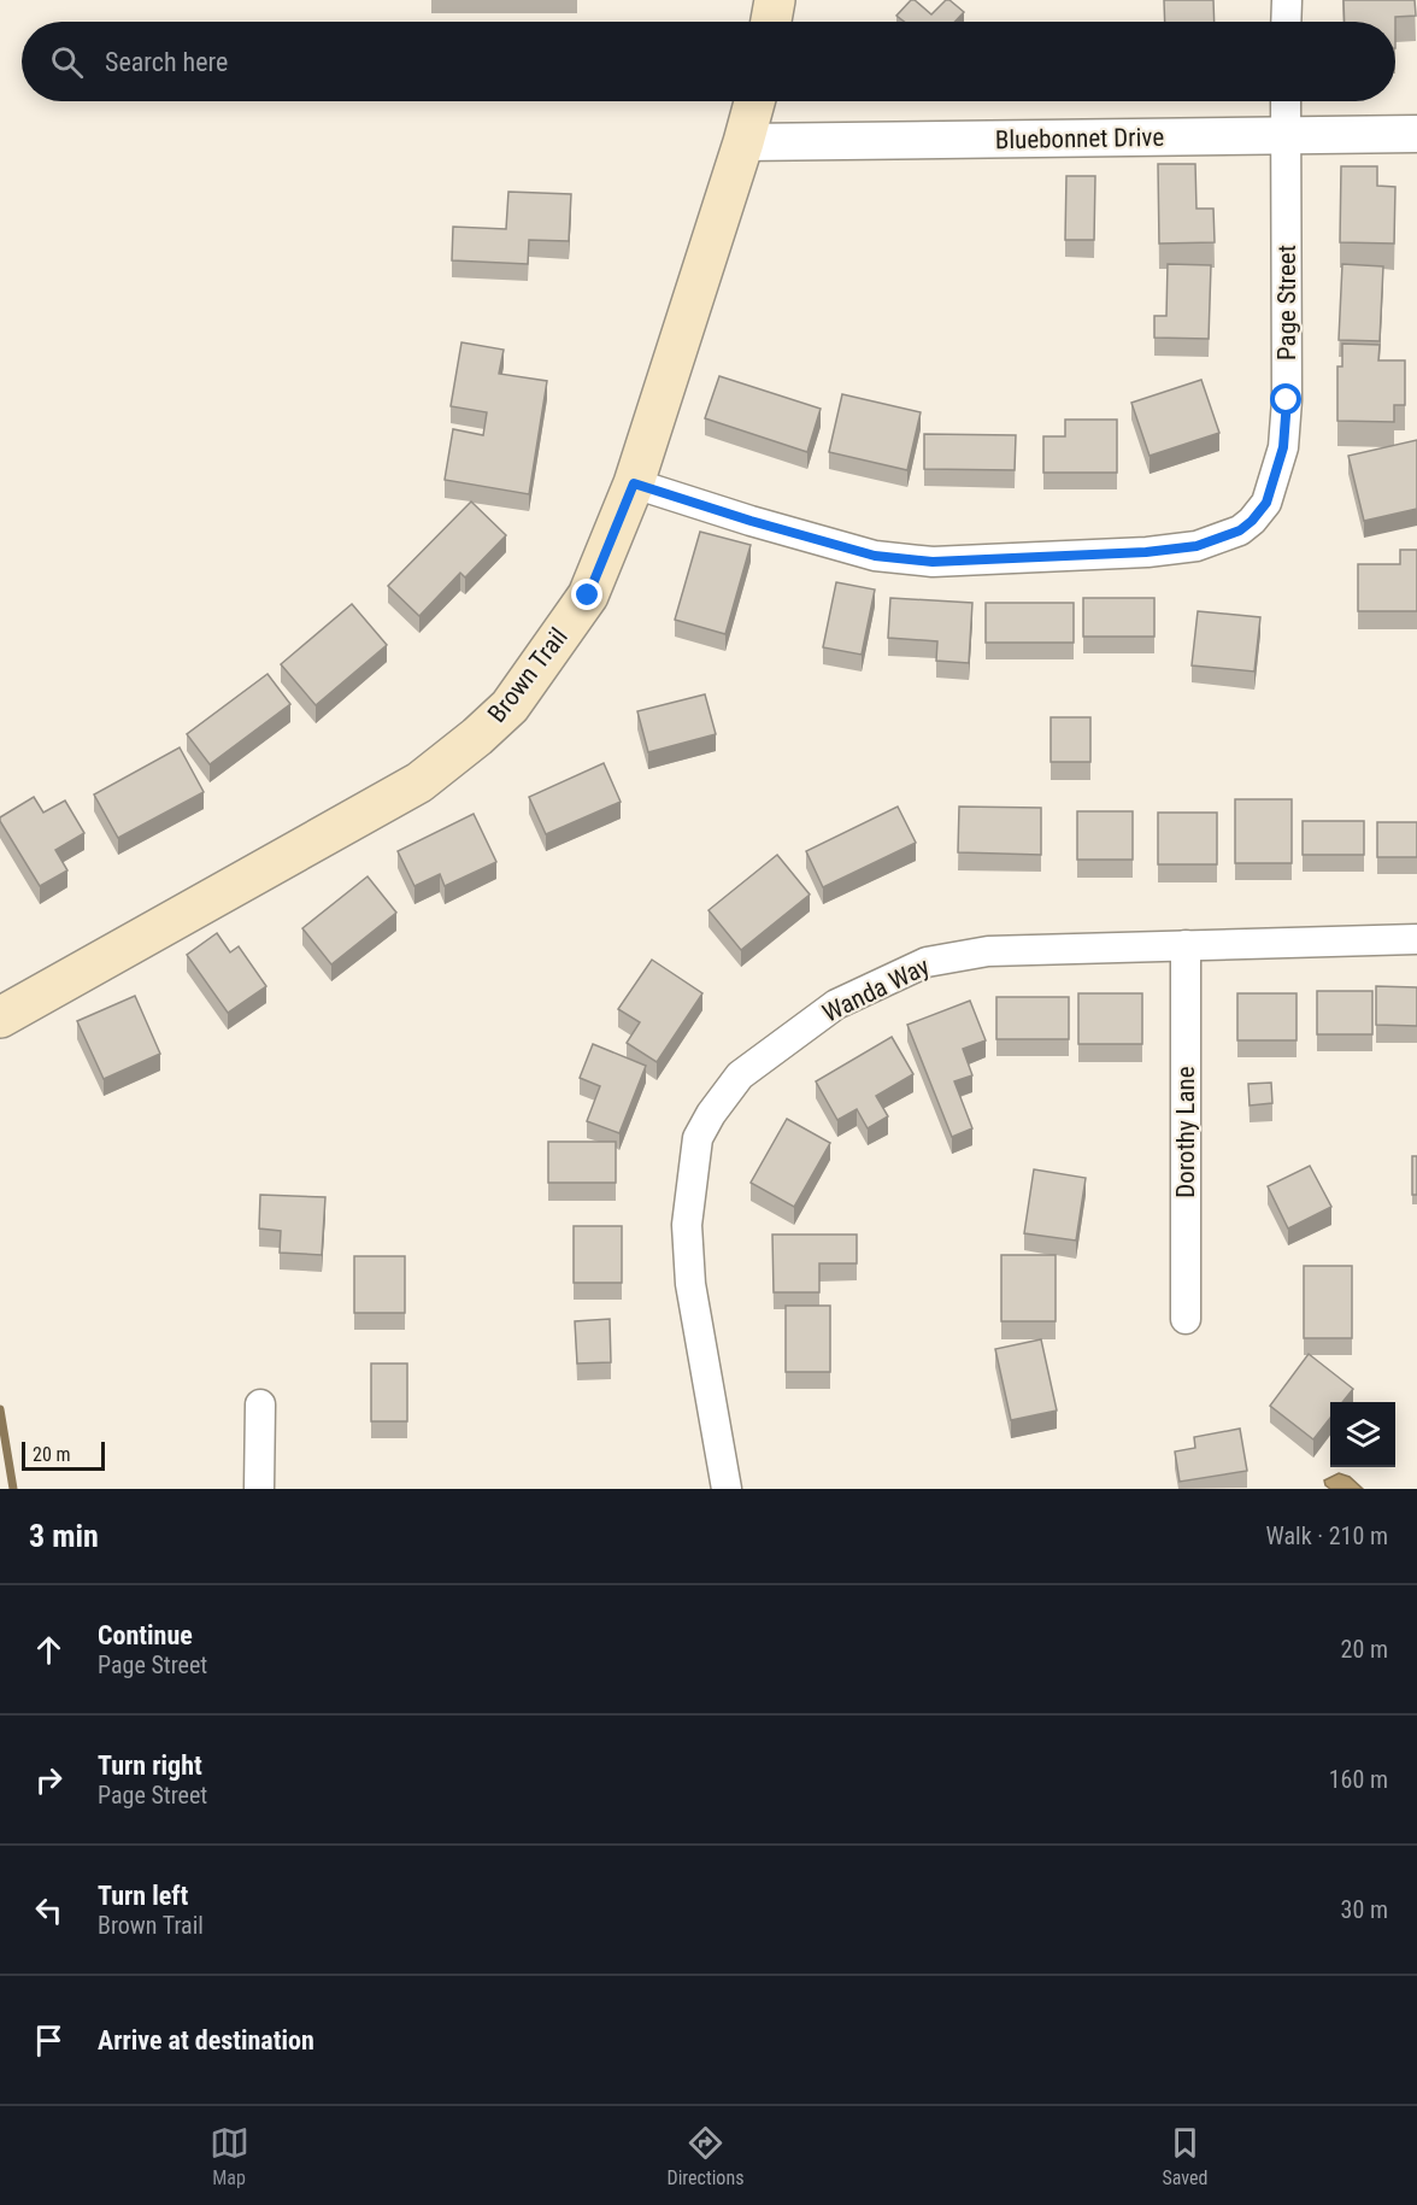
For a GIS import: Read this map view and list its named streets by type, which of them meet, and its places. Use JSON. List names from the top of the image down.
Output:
{
  "streets": {
    "main road": ["Brown Trail"],
    "street": [
      "Bluebonnet Drive",
      "Page Street",
      "Wanda Way",
      "Dorothy Lane"
    ]
  },
  "crossings": [
    ["Bluebonnet Drive", "Page Street"],
    ["Bluebonnet Drive", "Brown Trail"],
    ["Page Street", "Brown Trail"],
    ["Wanda Way", "Dorothy Lane"]
  ],
  "scale_bar": "20 m",
  "page": {
    "search": "Search here",
    "scale": "20 m",
    "heading": ["3 min", "Walk · 210 m"],
    "list": [
      ["Continue", "Page Street", "20 m"],
      ["Turn right", "Page Street", "160 m"],
      ["Turn left", "Brown Trail", "30 m"],
      "Arrive at destination"
    ],
    "nav": ["Map", "Directions", "Saved"]
  }
}
